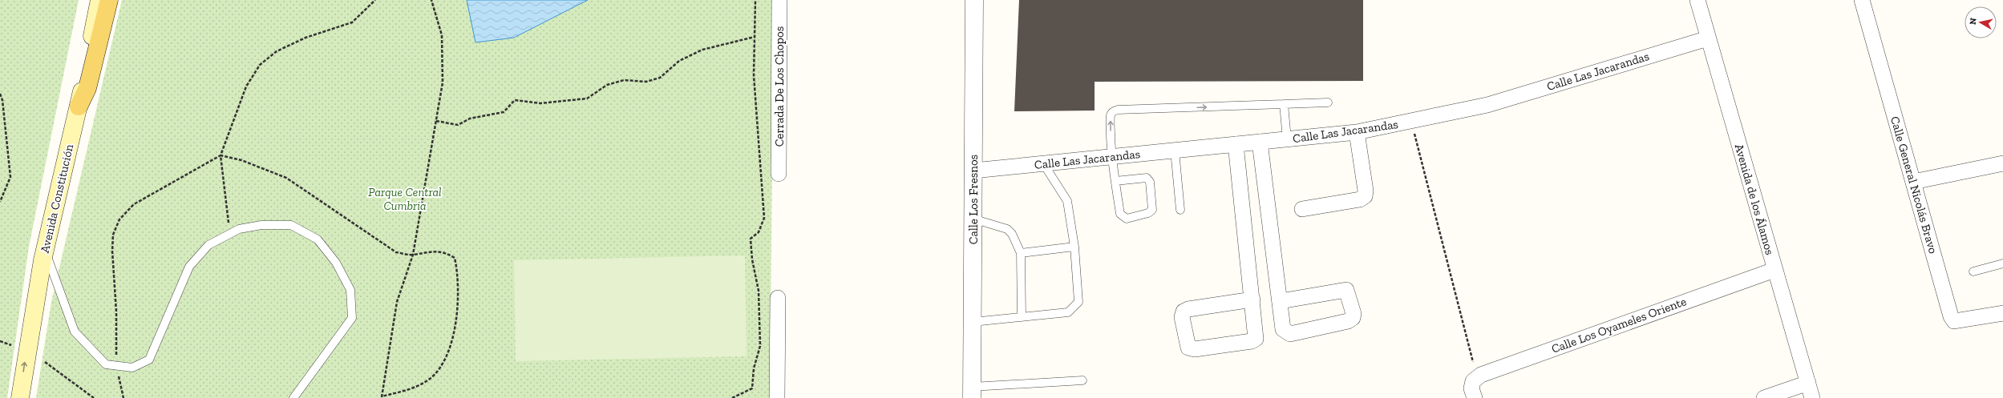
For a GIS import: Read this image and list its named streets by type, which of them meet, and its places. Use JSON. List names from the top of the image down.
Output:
{
  "streets": {
    "main road": ["Avenida Constitución"],
    "street": [
      "Calle Las Jacarandas",
      "Cerrada De Los Chopos",
      "Calle General Nicolás Bravo",
      "Calle Los Fresnos",
      "Avenida de los Álamos",
      "Calle Los Oyameles Oriente"
    ]
  },
  "crossings": [
    ["Calle Las Jacarandas", "Calle Los Fresnos"],
    ["Calle Las Jacarandas", "Avenida de los Álamos"],
    ["Avenida de los Álamos", "Calle Los Oyameles Oriente"]
  ],
  "one_way": ["Avenida Constitución"],
  "parks": ["Parque Central Cumbria"],
  "north": "left"
}
